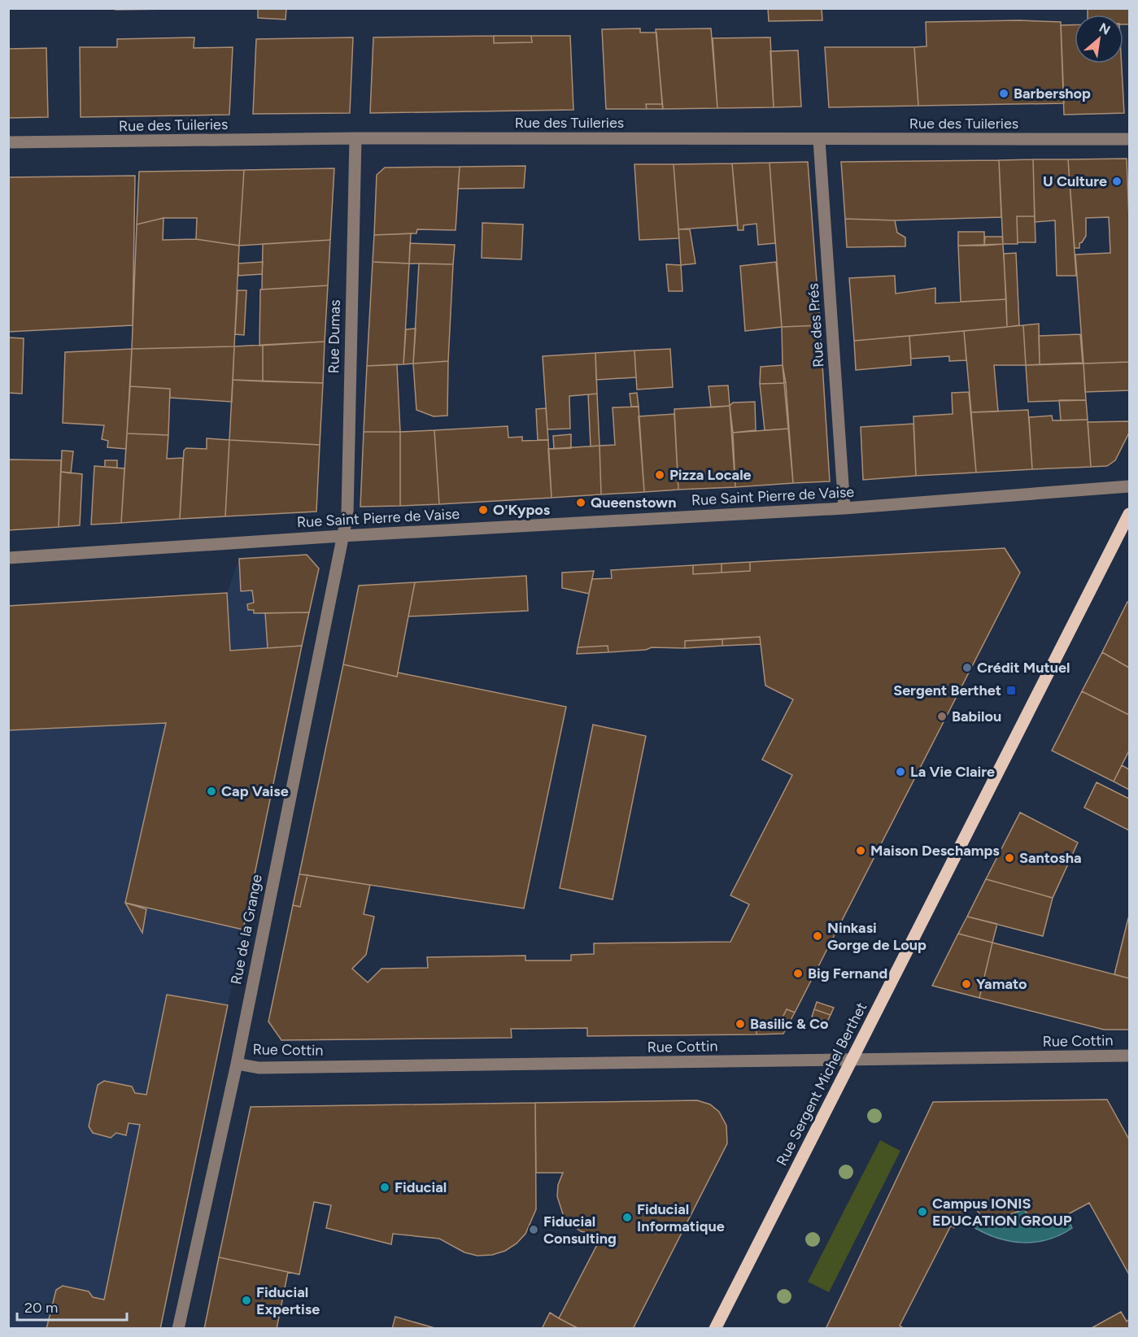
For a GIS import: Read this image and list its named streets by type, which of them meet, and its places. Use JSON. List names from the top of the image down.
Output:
{
  "streets": {
    "main road": ["Rue Sergent Michel Berthet"],
    "street": [
      "Rue des Tuileries",
      "Rue des Prés",
      "Rue Dumas",
      "Rue Saint Pierre de Vaise",
      "Rue de la Grange",
      "Rue Cottin"
    ]
  },
  "crossings": [
    ["Rue des Tuileries", "Rue des Prés"],
    ["Rue des Tuileries", "Rue Dumas"],
    ["Rue des Prés", "Rue Saint Pierre de Vaise"],
    ["Rue Dumas", "Rue Saint Pierre de Vaise"],
    ["Rue Dumas", "Rue de la Grange"],
    ["Rue Saint Pierre de Vaise", "Rue de la Grange"],
    ["Rue de la Grange", "Rue Cottin"],
    ["Rue Cottin", "Rue Sergent Michel Berthet"]
  ],
  "places": {
    "other": [
      "Barbershop",
      "U Culture",
      "Pizza Locale",
      "Queenstown",
      "O'Kypos",
      "Crédit Mutuel",
      "Babilou",
      "La Vie Claire",
      "Cap Vaise",
      "Maison Deschamps",
      "Santosha",
      "Ninkasi Gorge de Loup",
      "Big Fernand",
      "Yamato",
      "Basilic & Co",
      "Fiducial",
      "Campus IONIS EDUCATION GROUP",
      "Fiducial Informatique",
      "Fiducial Consulting",
      "Fiducial Expertise"
    ],
    "transit": ["Sergent Berthet"]
  },
  "scale_bar": "20 m",
  "north": "top right"
}
